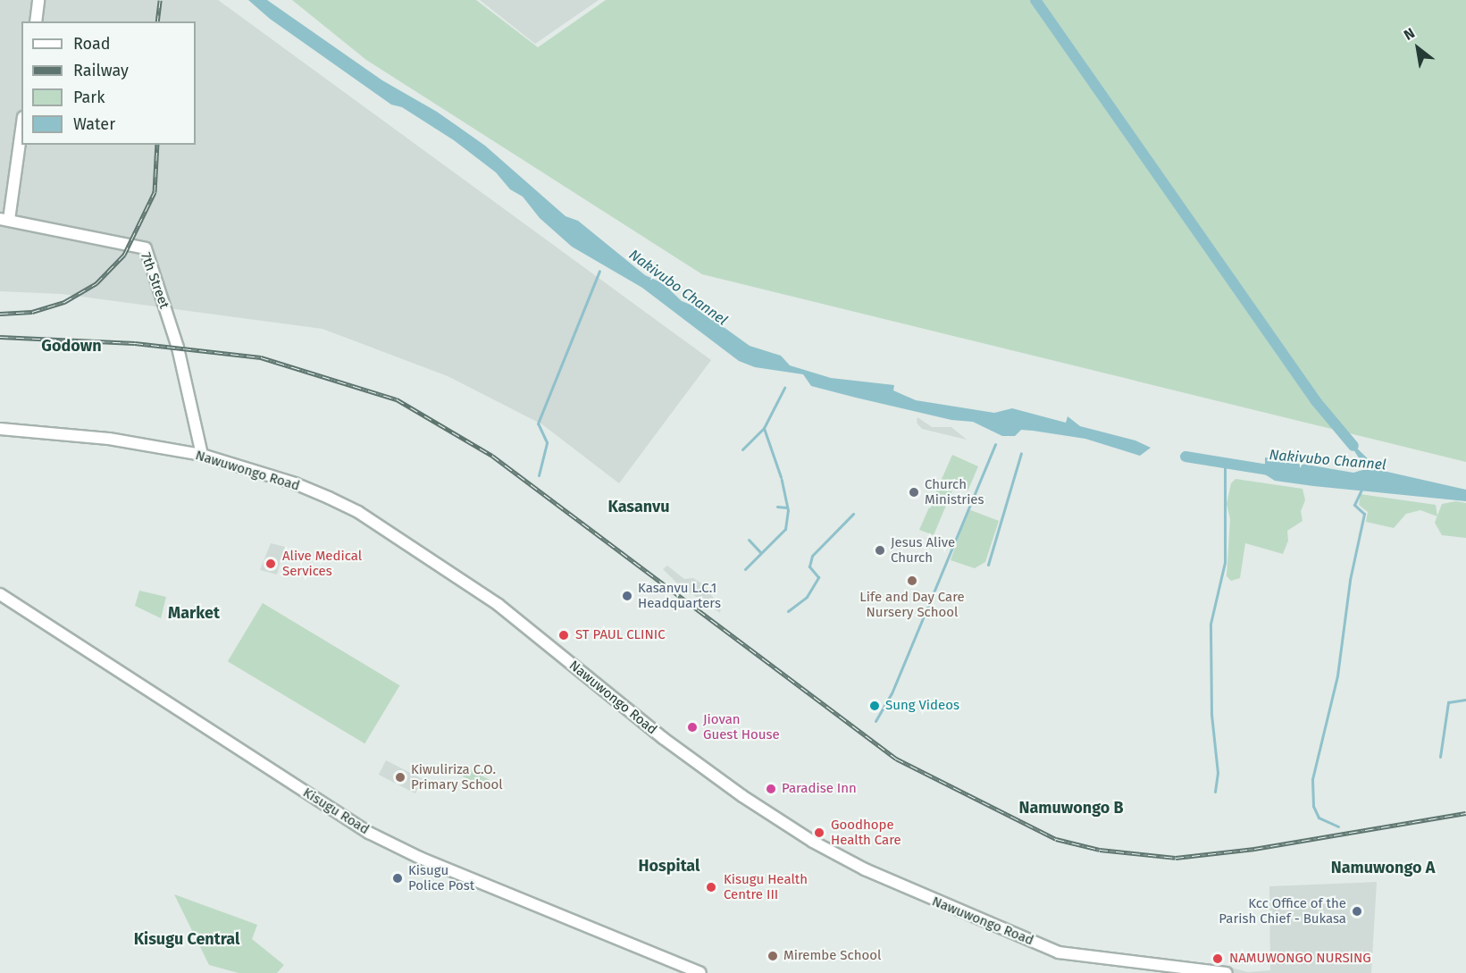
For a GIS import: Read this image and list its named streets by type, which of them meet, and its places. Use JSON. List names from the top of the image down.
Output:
{
  "streets": {
    "street": ["7th Street", "Nawuwongo Road", "Kisugu Road"]
  },
  "crossings": [
    ["7th Street", "Nawuwongo Road"]
  ],
  "districts": [
    "Godown",
    "Kasanvu",
    "Market",
    "Namuwongo B",
    "Hospital",
    "Namuwongo A",
    "Kisugu Central"
  ],
  "water": ["Nakivubo Channel"],
  "places": [
    "Church Ministries",
    "Jesus Alive Church",
    "Alive Medical Services",
    "Life and Day Care Nursery School",
    "Kasanvu L.C.1 Headquarters",
    "ST PAUL CLINIC",
    "Sung Videos",
    "Jiovan Guest House",
    "Kiwuliriza C.O. Primary School",
    "Paradise Inn",
    "Goodhope Health Care",
    "Kisugu Police Post",
    "Kisugu Health Centre III",
    "Kcc Office of the Parish Chief - Bukasa",
    "Mirembe School",
    "NAMUWONGO NURSING"
  ],
  "legend": [
    "Road",
    "Railway",
    "Park",
    "Water"
  ],
  "north": "top left"
}
